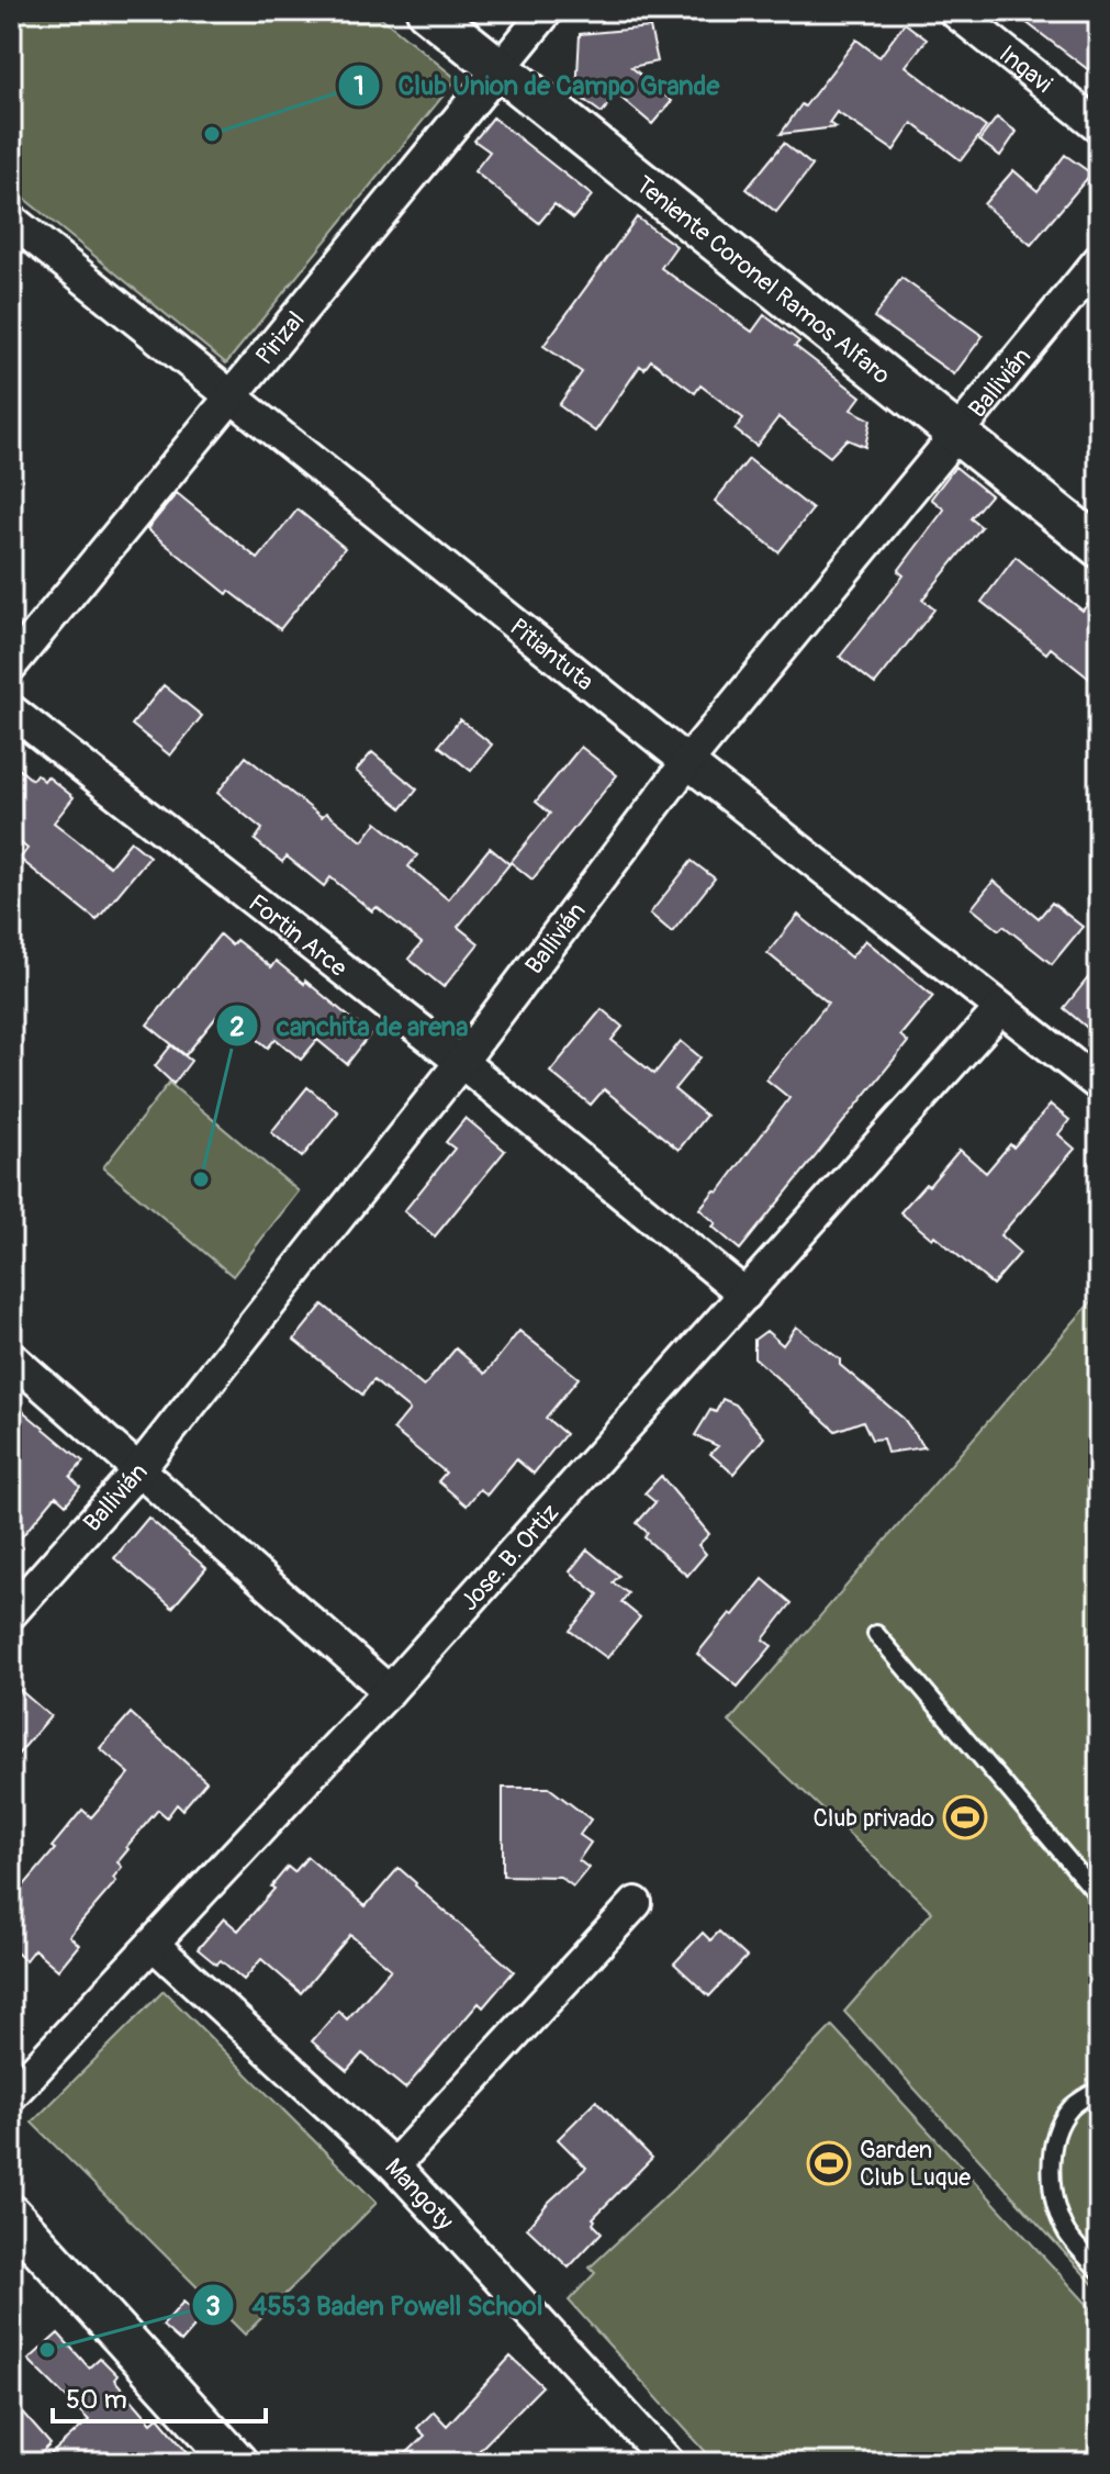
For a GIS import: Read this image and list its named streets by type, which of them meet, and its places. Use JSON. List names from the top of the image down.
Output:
{
  "streets": {
    "street": [
      "Ingavi",
      "Teniente Coronel Ramos Alfaro",
      "Pirizal",
      "Ballivián",
      "Pitiantuta",
      "Fortin Arce",
      "Jose. B. Ortiz",
      "Mangoty"
    ]
  },
  "crossings": [
    ["Teniente Coronel Ramos Alfaro", "Pirizal"],
    ["Teniente Coronel Ramos Alfaro", "Ballivián"],
    ["Pirizal", "Pitiantuta"],
    ["Ballivián", "Pitiantuta"],
    ["Ballivián", "Fortin Arce"],
    ["Pitiantuta", "Jose. B. Ortiz"],
    ["Fortin Arce", "Jose. B. Ortiz"],
    ["Jose. B. Ortiz", "Mangoty"]
  ],
  "places": {
    "other": ["Club Union de Campo Grande", "canchita de arena", "4553 Baden Powell School"],
    "sports": ["Club privado", "Garden Club Luque"]
  },
  "scale_bar": "50 m"
}
